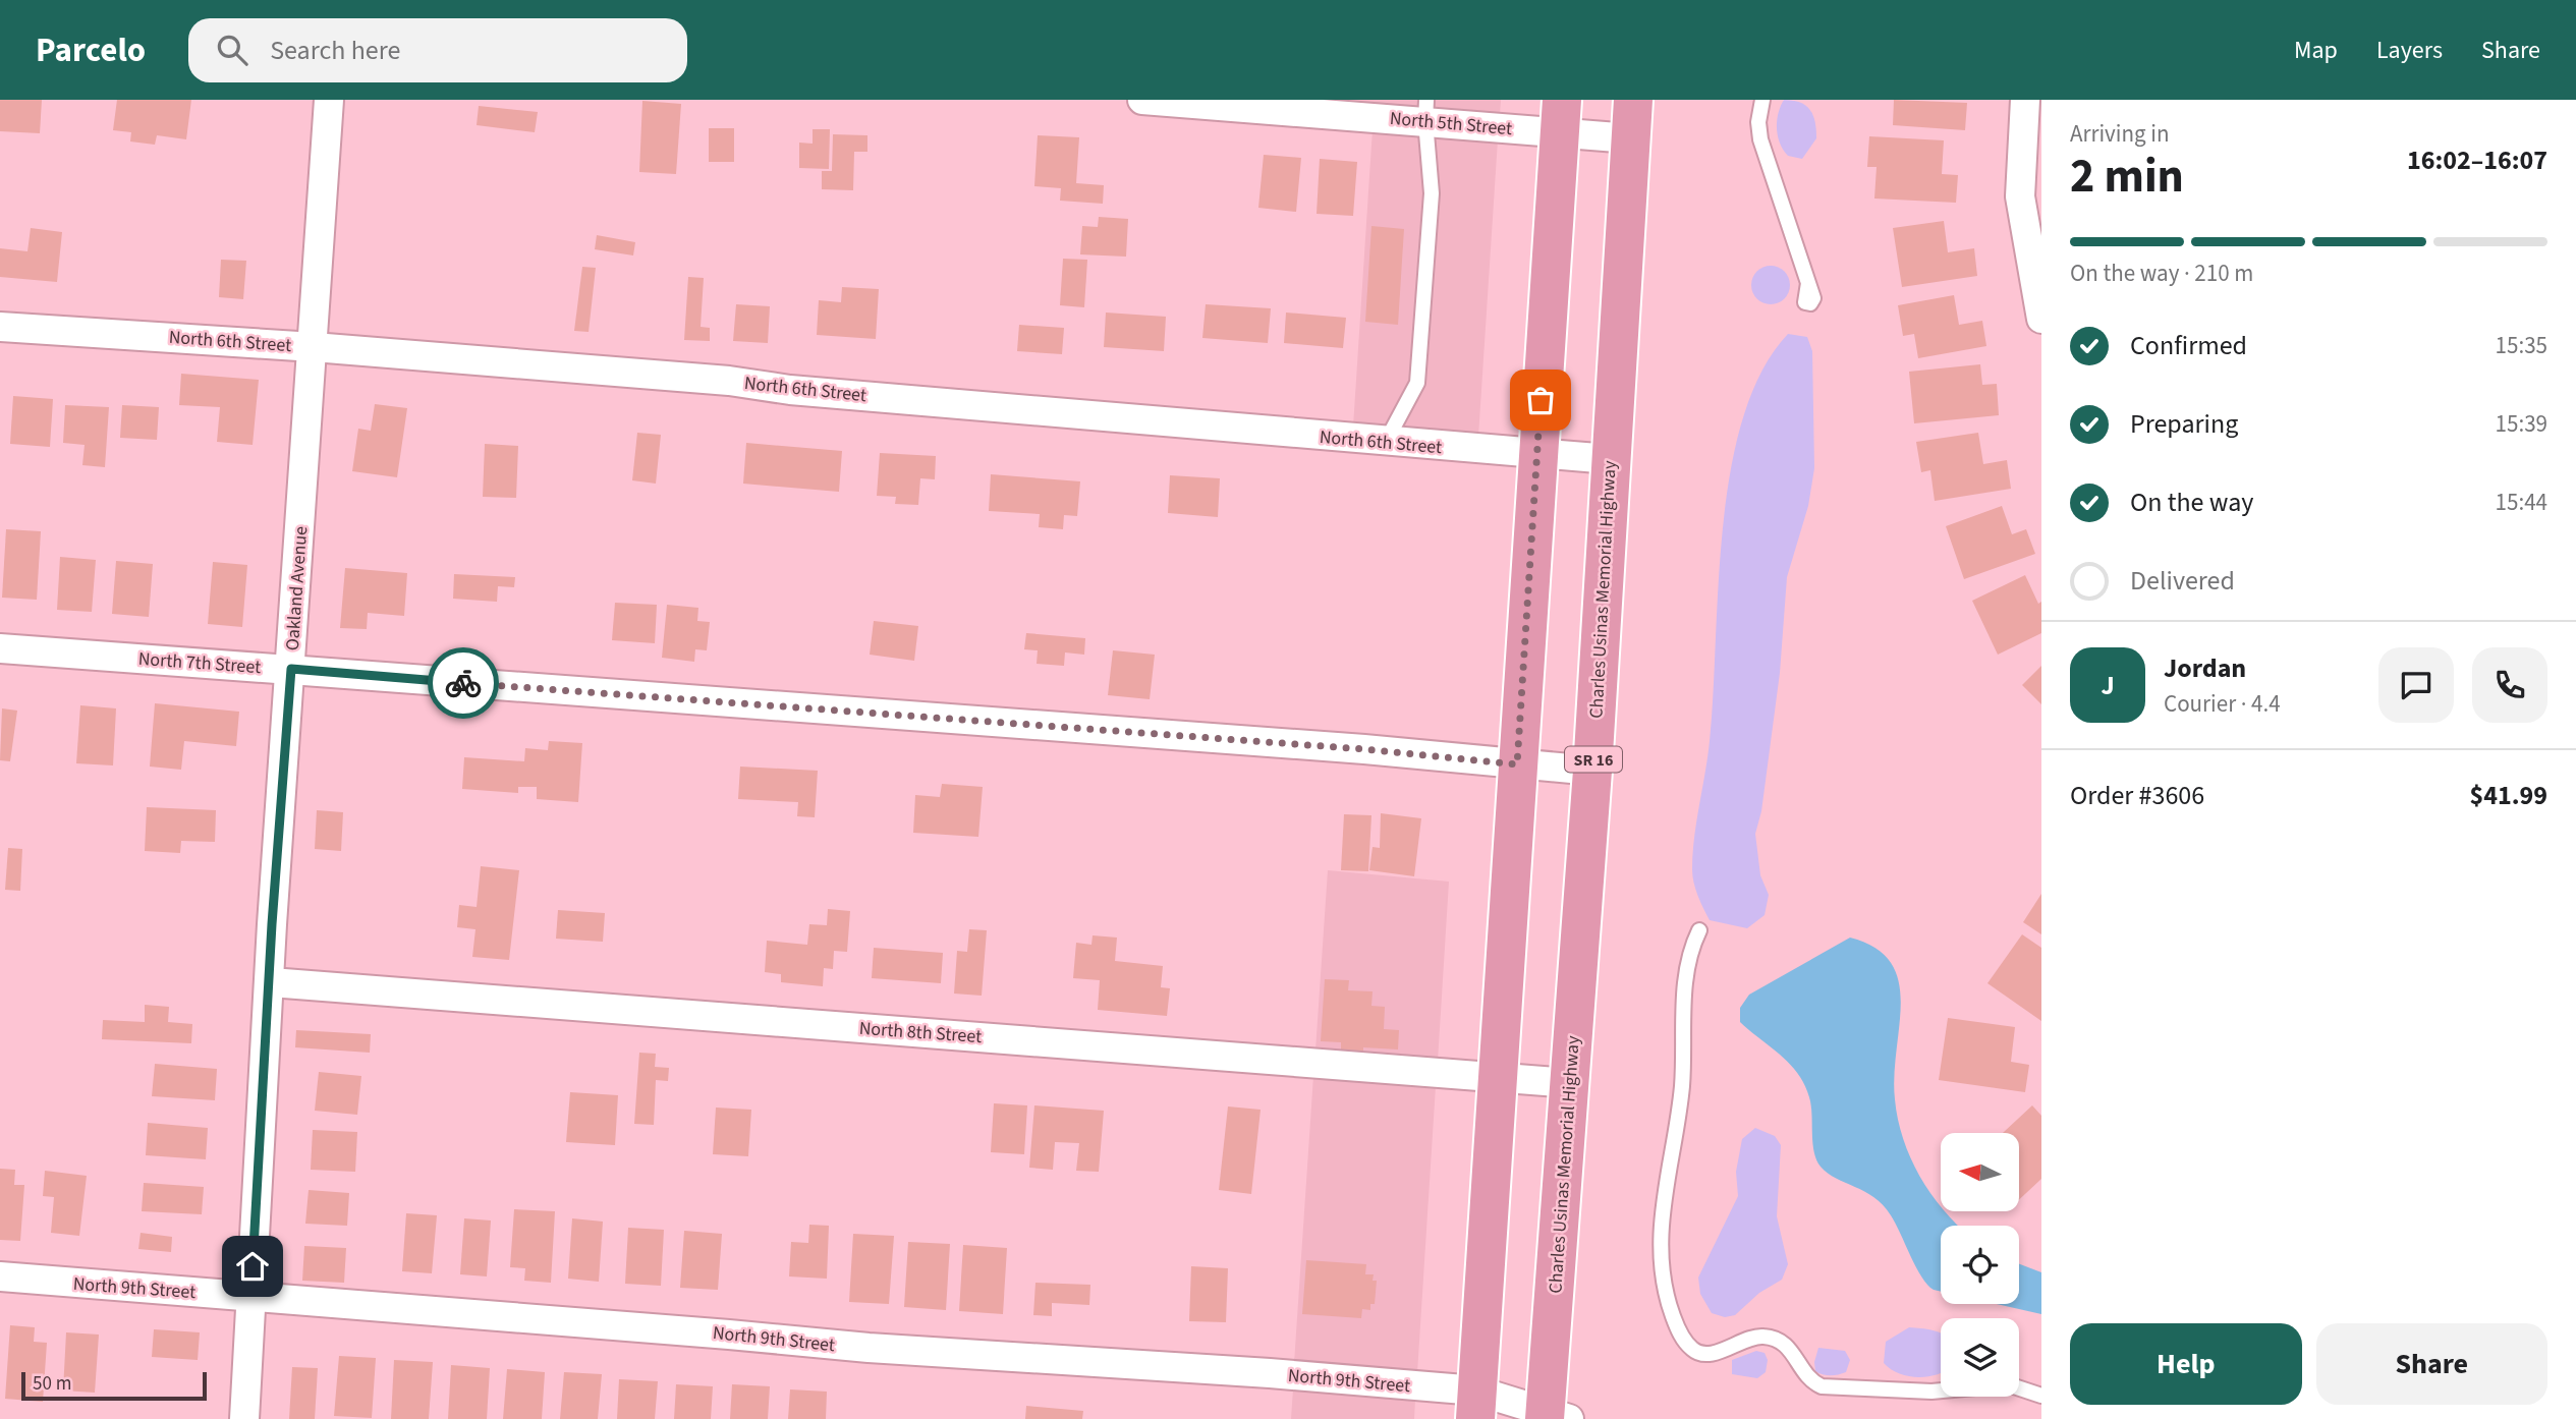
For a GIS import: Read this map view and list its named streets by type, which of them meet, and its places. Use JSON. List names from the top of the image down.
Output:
{
  "streets": {
    "highway": ["Charles Usinas Memorial Highway", "SR 16"],
    "street": [
      "North 5th Street",
      "North 6th Street",
      "Oakland Avenue",
      "North 7th Street",
      "North 8th Street",
      "North 9th Street"
    ]
  },
  "crossings": [
    ["North 5th Street", "Charles Usinas Memorial Highway"],
    ["North 6th Street", "Oakland Avenue"],
    ["North 6th Street", "Charles Usinas Memorial Highway"],
    ["Oakland Avenue", "North 7th Street"],
    ["Oakland Avenue", "North 8th Street"],
    ["Oakland Avenue", "North 9th Street"],
    ["Charles Usinas Memorial Highway", "North 7th Street"],
    ["Charles Usinas Memorial Highway", "North 8th Street"],
    ["Charles Usinas Memorial Highway", "North 9th Street"]
  ],
  "scale_bar": "50 m",
  "north": "left",
  "page": {
    "header": "Parcelo",
    "search": "Search here",
    "nav": ["Map", "Layers", "Share"],
    "heading": ["2 min", "Arriving in", "16:02–16:07"],
    "panel": [
      "Jordan",
      "Courier · 4.4",
      "Order #3606",
      "$41.99"
    ],
    "bar": "On the way · 210 m",
    "list": [
      ["Confirmed", "15:35"],
      ["Preparing", "15:39"],
      ["On the way", "15:44"],
      "Delivered"
    ],
    "round": "J",
    "buttons": ["Help", "Share"],
    "scale": "50 m"
  }
}
